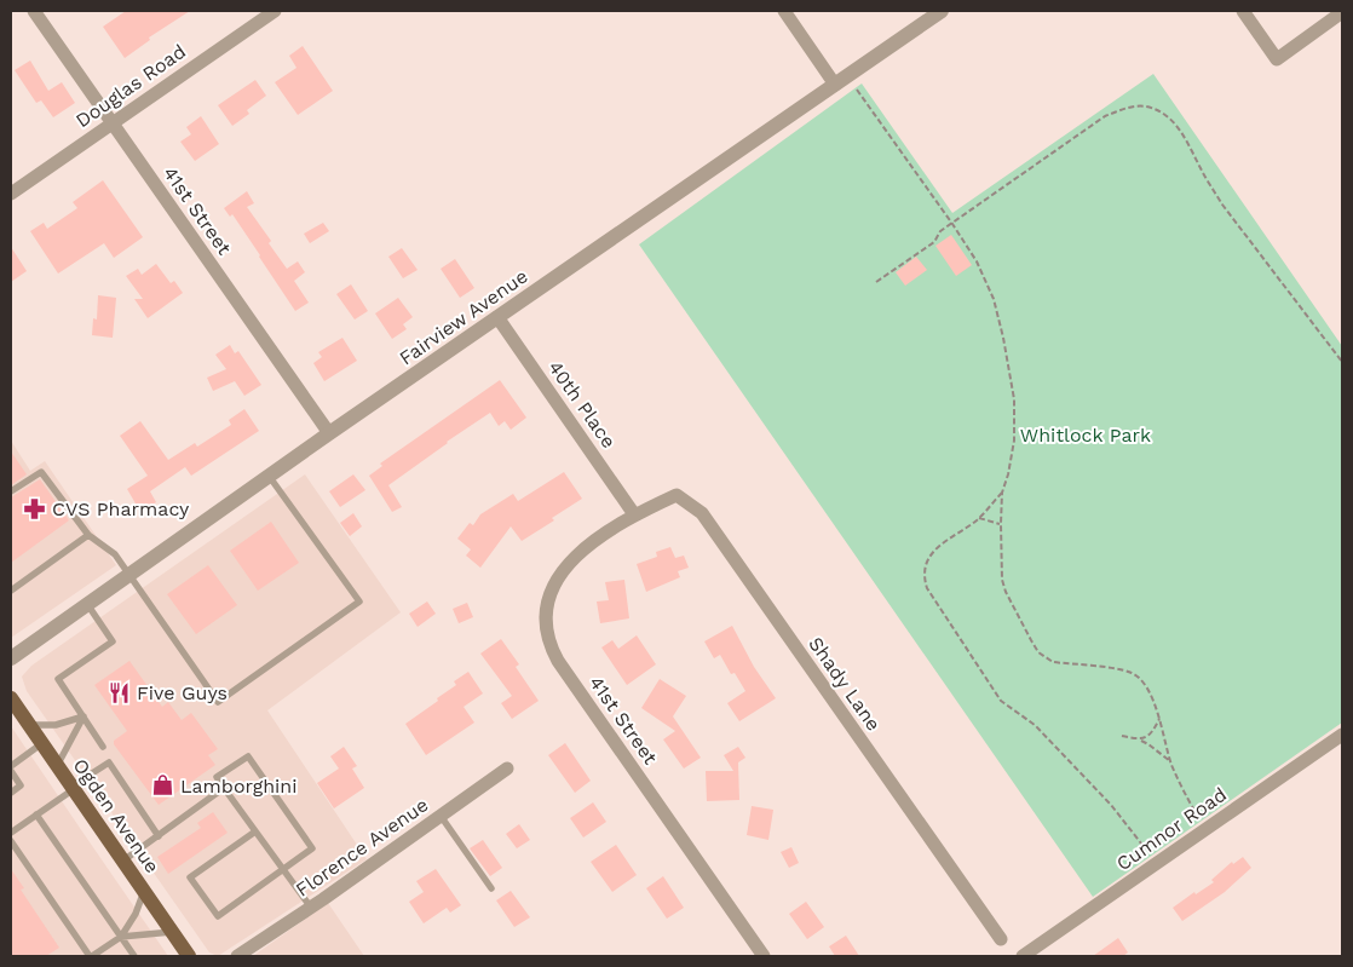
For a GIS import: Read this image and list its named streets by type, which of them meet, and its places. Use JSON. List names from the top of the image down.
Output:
{
  "streets": {
    "main road": ["Ogden Avenue"],
    "street": [
      "Douglas Road",
      "41st Street",
      "Fairview Avenue",
      "40th Place",
      "Shady Lane",
      "Cumnor Road",
      "Florence Avenue"
    ]
  },
  "crossings": [
    ["Douglas Road", "41st Street"],
    ["41st Street", "Fairview Avenue"],
    ["41st Street", "40th Place"],
    ["41st Street", "Shady Lane"],
    ["Fairview Avenue", "40th Place"],
    ["40th Place", "Shady Lane"]
  ],
  "parks": ["Whitlock Park"],
  "places": {
    "pharmacy": ["CVS Pharmacy"],
    "restaurant": ["Five Guys"],
    "shop": ["Lamborghini"]
  }
}
